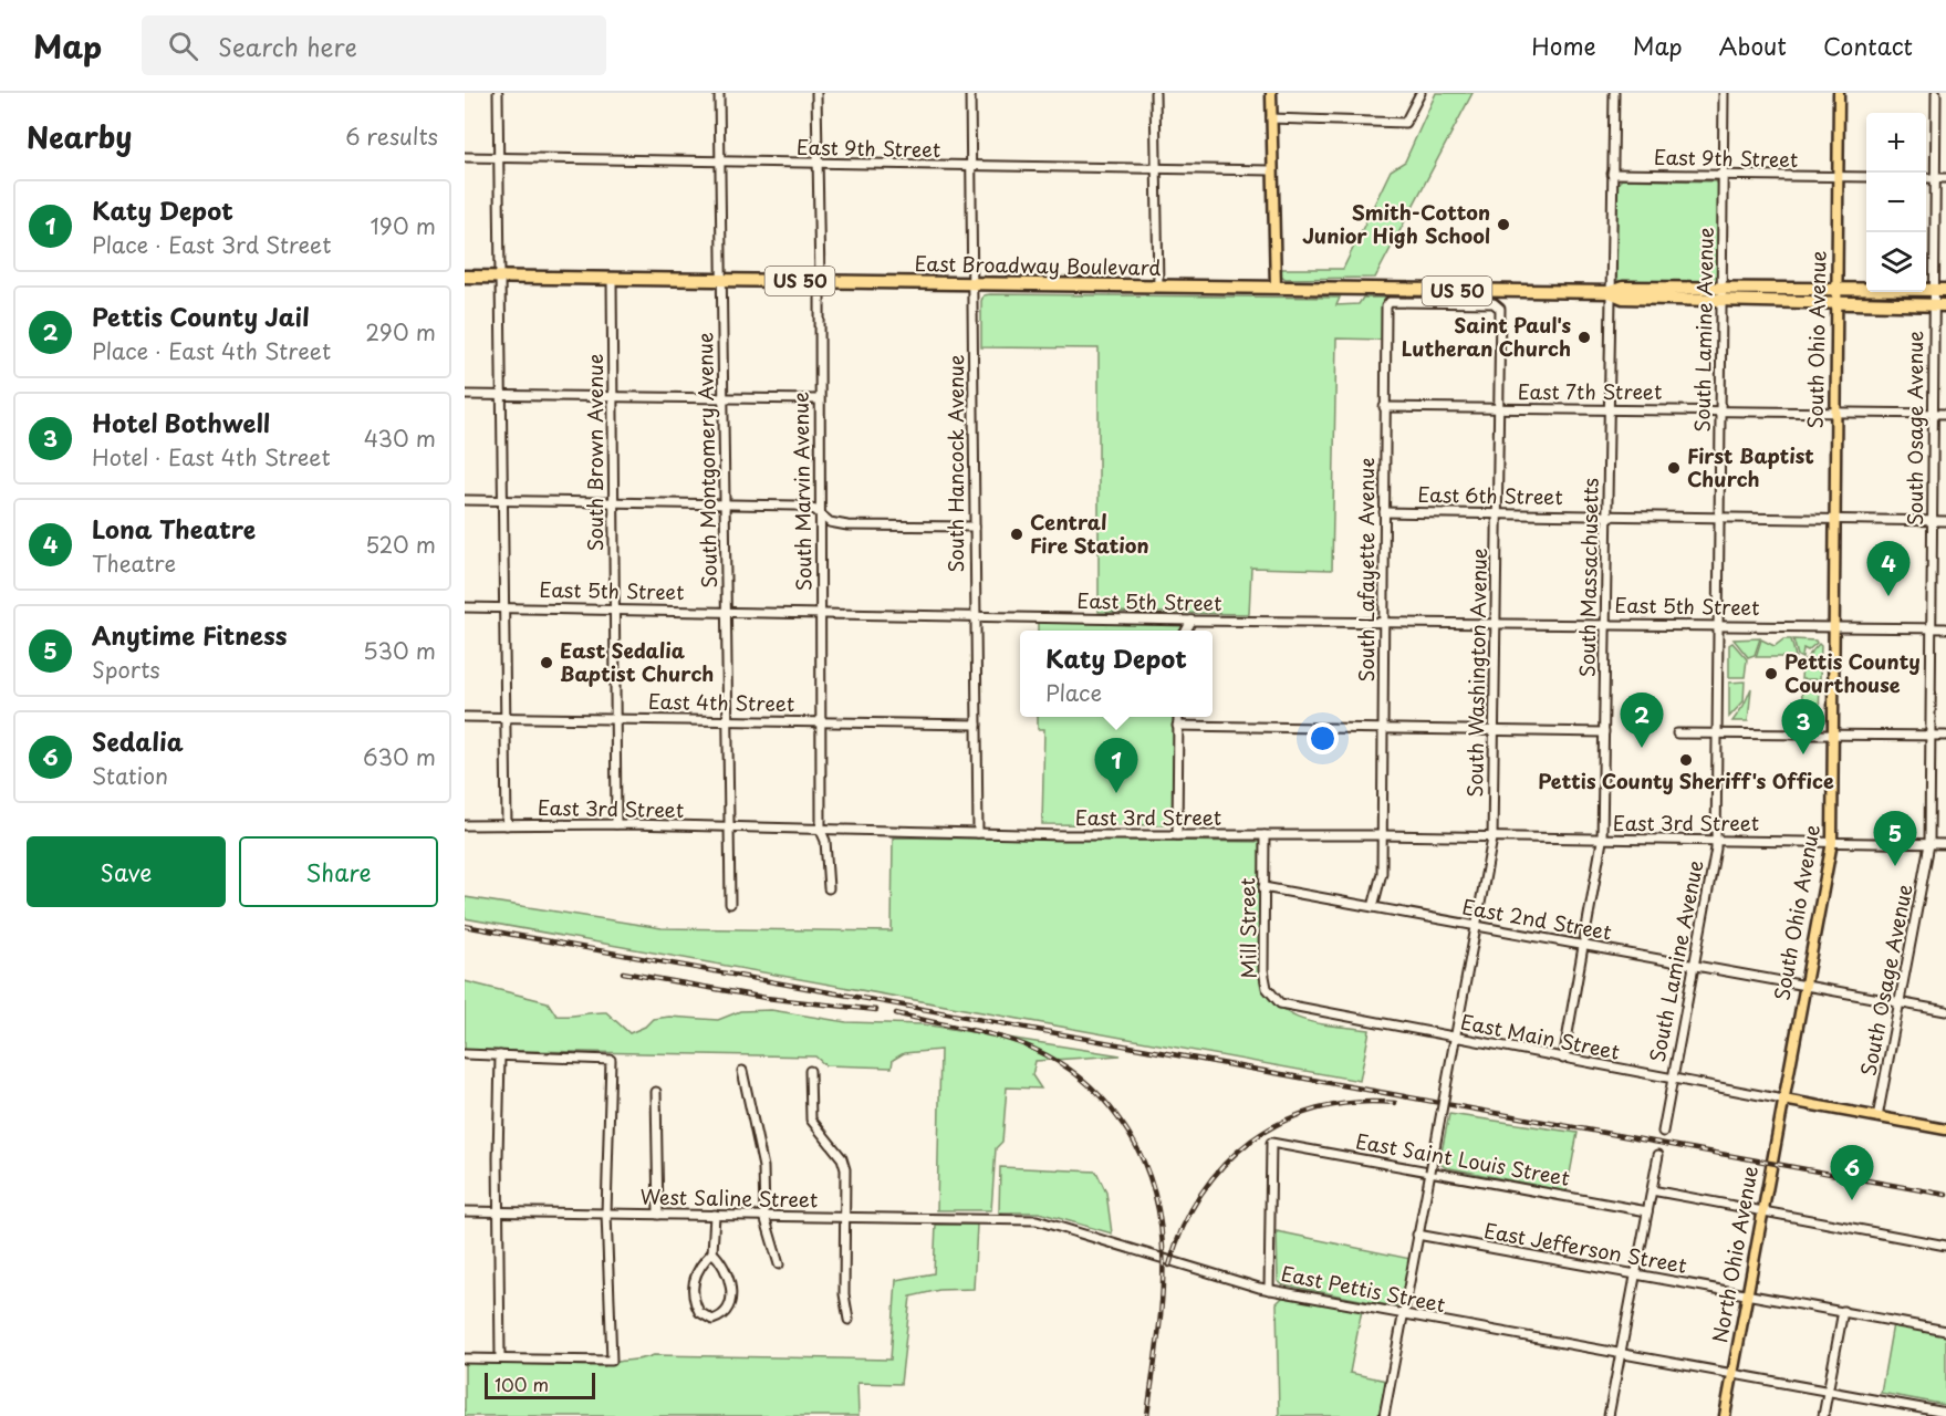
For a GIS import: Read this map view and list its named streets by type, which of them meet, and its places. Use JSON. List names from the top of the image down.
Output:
{
  "streets": {
    "highway": ["East Broadway Boulevard", "US 50"],
    "main road": ["South Ohio Avenue", "North Ohio Avenue"],
    "street": [
      "East 9th Street",
      "South Lamine Avenue",
      "East 7th Street",
      "South Osage Avenue",
      "South Brown Avenue",
      "South Montgomery Avenue",
      "South Hancock Avenue",
      "South Marvin Avenue",
      "East 6th Street",
      "South Lafayette Avenue",
      "South Massachusetts",
      "East 5th Street",
      "South Washington Avenue",
      "East 4th Street",
      "East 3rd Street",
      "East 2nd Street",
      "Mill Street",
      "East Main Street",
      "East Saint Louis Street",
      "West Saline Street",
      "East Jefferson Street",
      "East Pettis Street"
    ]
  },
  "crossings": [
    ["East 9th Street", "South Lamine Avenue"],
    ["East 9th Street", "South Ohio Avenue"],
    ["East 9th Street", "South Montgomery Avenue"],
    ["East 9th Street", "South Hancock Avenue"],
    ["East 9th Street", "South Marvin Avenue"],
    ["East 9th Street", "South Massachusetts"],
    ["East Broadway Boulevard", "US 50"],
    ["East Broadway Boulevard", "South Lamine Avenue"],
    ["East Broadway Boulevard", "South Ohio Avenue"],
    ["East Broadway Boulevard", "South Brown Avenue"],
    ["East Broadway Boulevard", "South Montgomery Avenue"],
    ["East Broadway Boulevard", "South Hancock Avenue"],
    ["East Broadway Boulevard", "South Marvin Avenue"],
    ["East Broadway Boulevard", "South Massachusetts"],
    ["US 50", "South Ohio Avenue"],
    ["US 50", "South Osage Avenue"],
    ["South Lamine Avenue", "East 7th Street"],
    ["South Lamine Avenue", "East 6th Street"],
    ["South Lamine Avenue", "East 5th Street"],
    ["South Lamine Avenue", "East 3rd Street"],
    ["South Lamine Avenue", "East 2nd Street"],
    ["South Lamine Avenue", "East Main Street"],
    ["South Ohio Avenue", "East 7th Street"],
    ["South Ohio Avenue", "East 6th Street"],
    ["South Ohio Avenue", "East 5th Street"],
    ["South Ohio Avenue", "East 3rd Street"],
    ["South Ohio Avenue", "East 2nd Street"],
    ["South Ohio Avenue", "East Main Street"],
    ["South Ohio Avenue", "North Ohio Avenue"],
    ["East 7th Street", "South Osage Avenue"],
    ["East 7th Street", "South Lafayette Avenue"],
    ["East 7th Street", "South Massachusetts"],
    ["East 7th Street", "South Washington Avenue"],
    ["South Osage Avenue", "East 6th Street"],
    ["South Osage Avenue", "East 5th Street"],
    ["South Osage Avenue", "East 3rd Street"],
    ["South Osage Avenue", "East 2nd Street"],
    ["South Brown Avenue", "East 5th Street"],
    ["South Brown Avenue", "East 4th Street"],
    ["South Brown Avenue", "East 3rd Street"],
    ["South Montgomery Avenue", "East 5th Street"],
    ["South Montgomery Avenue", "East 4th Street"],
    ["South Montgomery Avenue", "East 3rd Street"],
    ["South Hancock Avenue", "East 5th Street"],
    ["South Hancock Avenue", "East 4th Street"],
    ["South Hancock Avenue", "East 3rd Street"],
    ["South Marvin Avenue", "East 5th Street"],
    ["South Marvin Avenue", "East 4th Street"],
    ["South Marvin Avenue", "East 3rd Street"],
    ["East 6th Street", "South Lafayette Avenue"],
    ["East 6th Street", "South Massachusetts"],
    ["East 6th Street", "South Washington Avenue"],
    ["South Lafayette Avenue", "East 5th Street"],
    ["South Lafayette Avenue", "South Washington Avenue"],
    ["South Lafayette Avenue", "East 3rd Street"],
    ["South Lafayette Avenue", "East 2nd Street"],
    ["South Massachusetts", "East 5th Street"],
    ["South Massachusetts", "East 3rd Street"],
    ["South Massachusetts", "East 2nd Street"],
    ["South Massachusetts", "East Main Street"],
    ["East 5th Street", "South Washington Avenue"],
    ["South Washington Avenue", "East 3rd Street"],
    ["South Washington Avenue", "East 2nd Street"],
    ["South Washington Avenue", "East Main Street"],
    ["South Washington Avenue", "East Saint Louis Street"],
    ["South Washington Avenue", "East Jefferson Street"],
    ["South Washington Avenue", "East Pettis Street"],
    ["East 3rd Street", "Mill Street"],
    ["East 2nd Street", "Mill Street"],
    ["Mill Street", "East Main Street"],
    ["East Main Street", "North Ohio Avenue"],
    ["East Saint Louis Street", "East Pettis Street"],
    ["West Saline Street", "East Pettis Street"],
    ["East Jefferson Street", "North Ohio Avenue"],
    ["North Ohio Avenue", "East Pettis Street"]
  ],
  "places": [
    "Smith-Cotton Junior High School",
    "Saint Paul's Lutheran Church",
    "First Baptist Church",
    "Central Fire Station",
    "East Sedalia Baptist Church",
    "Pettis County Courthouse",
    "Pettis County Sheriff's Office"
  ],
  "scale_bar": "100 m",
  "page": {
    "header": "Map",
    "search": "Search here",
    "nav": [
      "Home",
      "Map",
      "About",
      "Contact"
    ],
    "heading": ["Nearby", "6 results"],
    "map_buttons": ["+", "−"],
    "list": [
      {
        "mark": "1",
        "name": "Katy Depot",
        "note": "Place · East 3rd Street",
        "value": "190 m"
      },
      {
        "mark": "2",
        "name": "Pettis County Jail",
        "note": "Place · East 4th Street",
        "value": "290 m"
      },
      {
        "mark": "3",
        "name": "Hotel Bothwell",
        "note": "Hotel · East 4th Street",
        "value": "430 m"
      },
      {
        "mark": "4",
        "name": "Lona Theatre",
        "note": "Theatre",
        "value": "520 m"
      },
      {
        "mark": "5",
        "name": "Anytime Fitness",
        "note": "Sports",
        "value": "530 m"
      },
      {
        "mark": "6",
        "name": "Sedalia",
        "note": "Station",
        "value": "630 m"
      }
    ],
    "pins": [
      "4",
      "2",
      "3",
      "1",
      "5",
      "6"
    ],
    "popup": ["Katy Depot", "Place"],
    "buttons": ["Save", "Share"],
    "scale": "100 m"
  }
}
